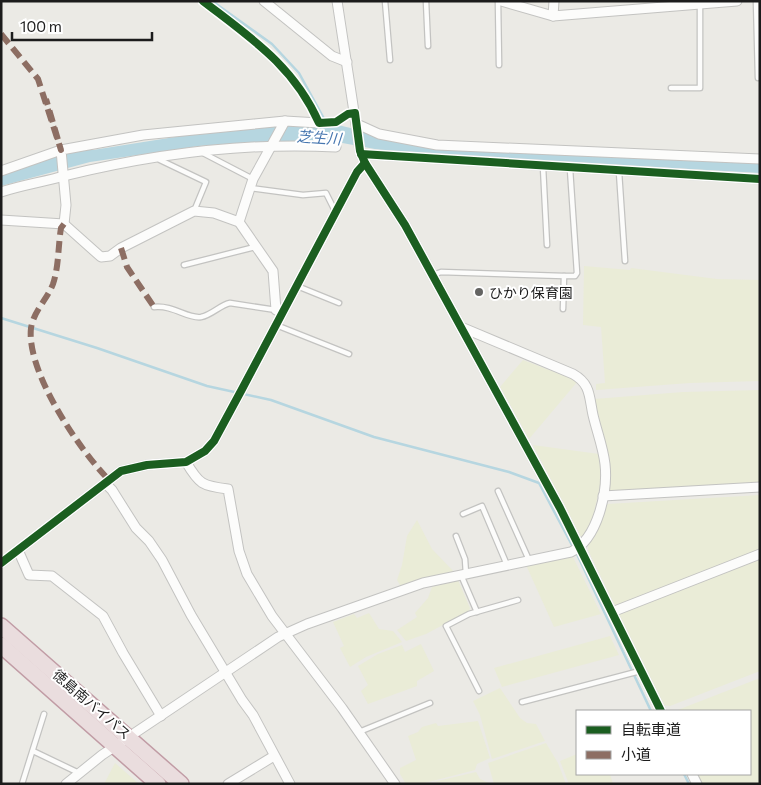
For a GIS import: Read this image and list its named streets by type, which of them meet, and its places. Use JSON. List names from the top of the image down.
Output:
{
  "streets": {
    "highway": ["徳島南バイパス"]
  },
  "water": ["芝生川"],
  "places": ["ひかり保育園"],
  "legend": ["自転車道", "小道"],
  "scale_bar": "100 m"
}
